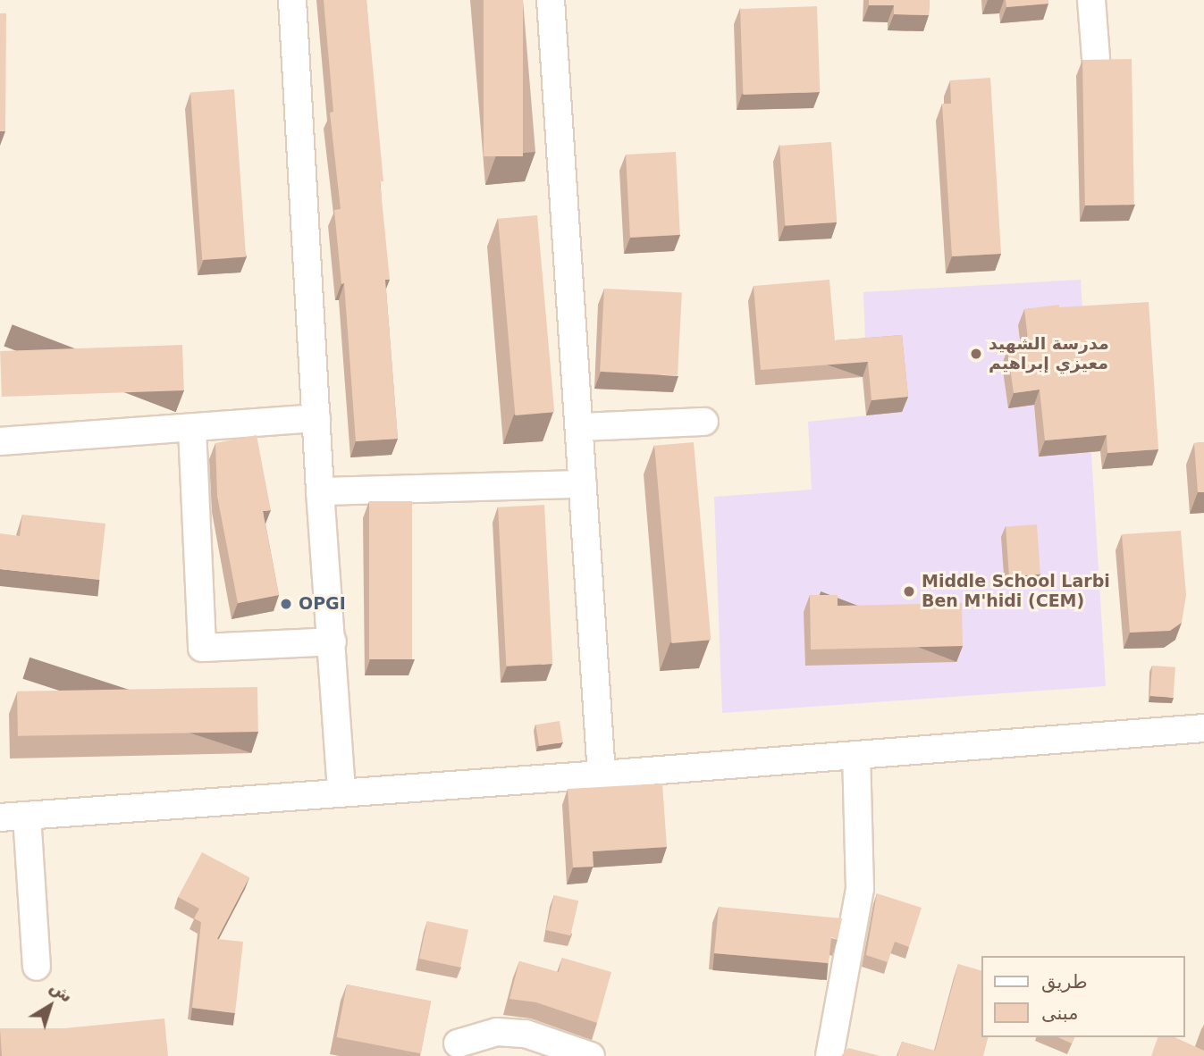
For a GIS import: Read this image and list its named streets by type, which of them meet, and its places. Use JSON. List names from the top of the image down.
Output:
{
  "places": ["مدرسة الشهيد معيزي إبراهيم", "Middle School Larbi Ben M'hidi (CEM)", "OPGI"],
  "legend": ["طريق", "مبنى"],
  "north": "top right"
}
